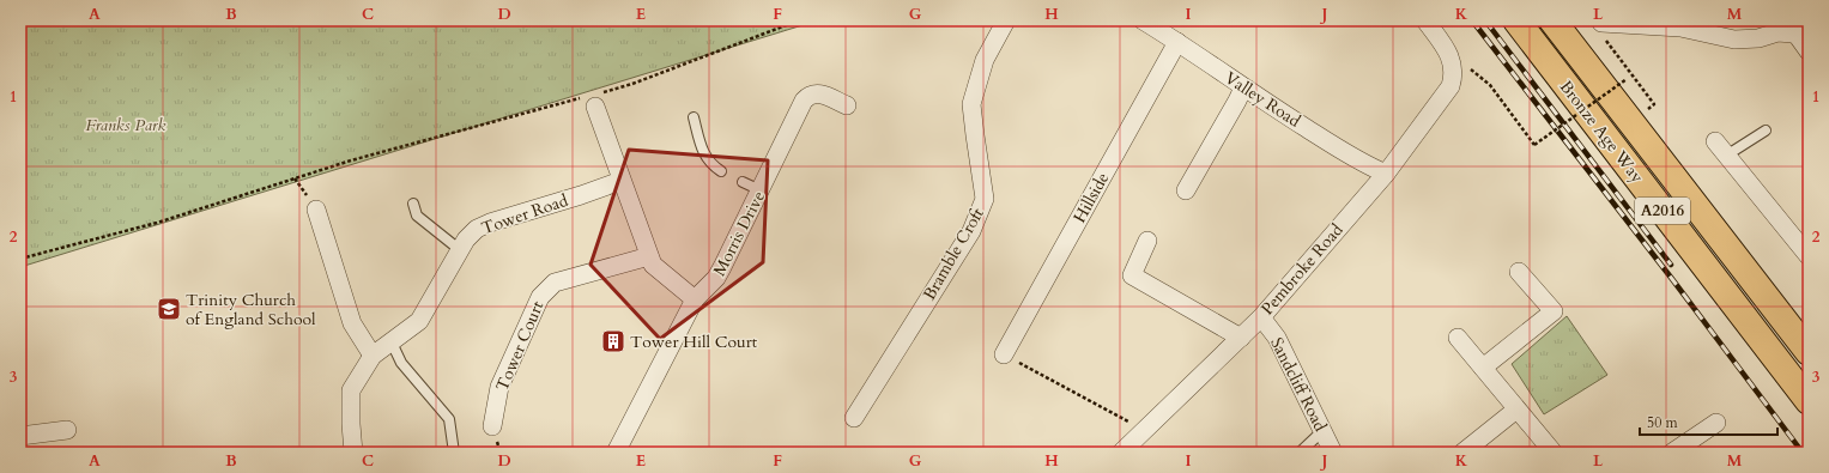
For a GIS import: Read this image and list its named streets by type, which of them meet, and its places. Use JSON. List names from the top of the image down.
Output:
{
  "streets": {
    "main road": ["Bronze Age Way", "A2016"],
    "street": [
      "Valley Road",
      "Hillside",
      "Tower Road",
      "Morris Drive",
      "Bramble Croft",
      "Pembroke Road",
      "Tower Court",
      "Sandcliff Road"
    ]
  },
  "crossings": [
    ["Valley Road", "Hillside"],
    ["Valley Road", "Pembroke Road"],
    ["Pembroke Road", "Sandcliff Road"]
  ],
  "parks": ["Franks Park"],
  "places": {
    "school or university": ["Trinity Church of England School"],
    "building": ["Tower Hill Court"]
  },
  "scale_bar": "50 m",
  "grid": {
    "columns": [
      "A",
      "B",
      "C",
      "D",
      "E",
      "F",
      "G",
      "H",
      "I",
      "J",
      "K",
      "L",
      "M"
    ],
    "rows": ["1", "2", "3"]
  }
}
